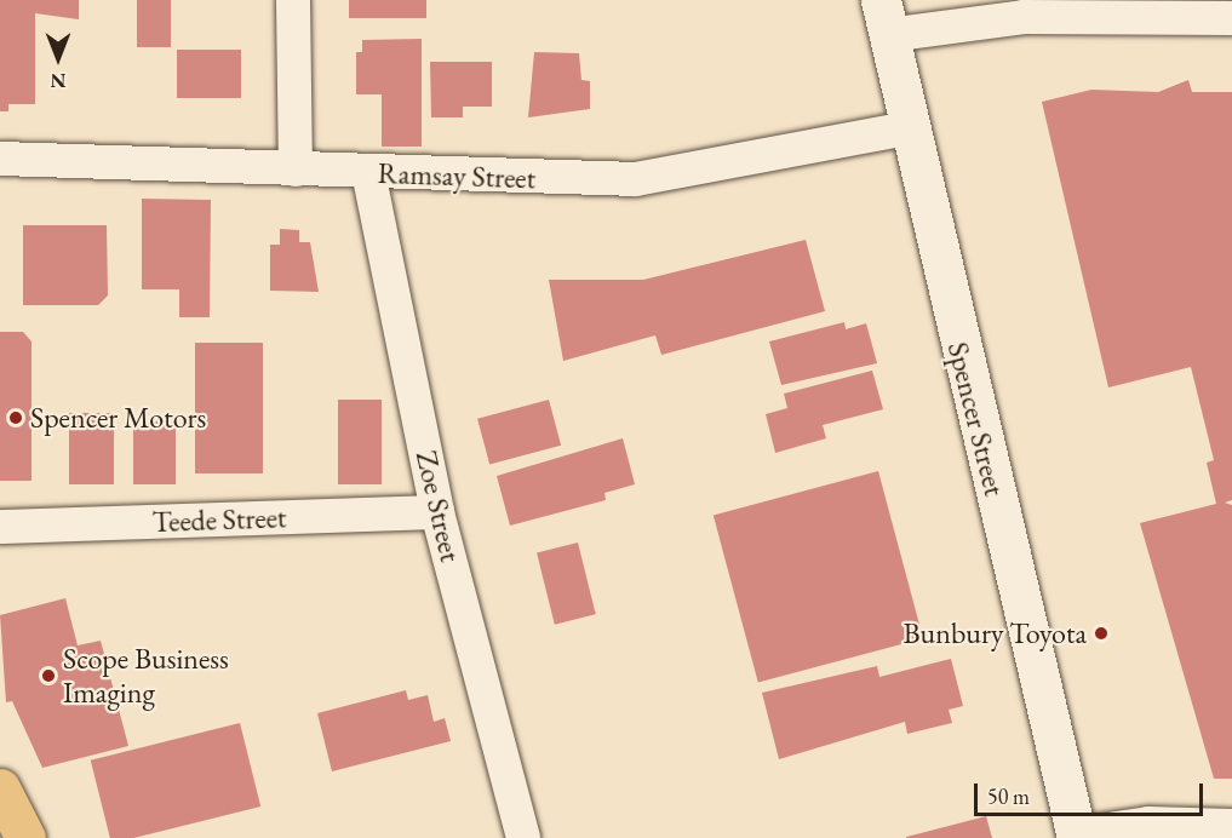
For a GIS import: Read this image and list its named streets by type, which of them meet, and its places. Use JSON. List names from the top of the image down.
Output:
{
  "streets": {
    "main road": ["Spencer Street"],
    "street": ["Ramsay Street", "Zoe Street", "Teede Street"]
  },
  "crossings": [
    ["Ramsay Street", "Spencer Street"],
    ["Ramsay Street", "Zoe Street"],
    ["Zoe Street", "Teede Street"]
  ],
  "places": ["Spencer Motors", "Bunbury Toyota", "Scope Business Imaging"],
  "scale_bar": "50 m",
  "north": "bottom"
}
